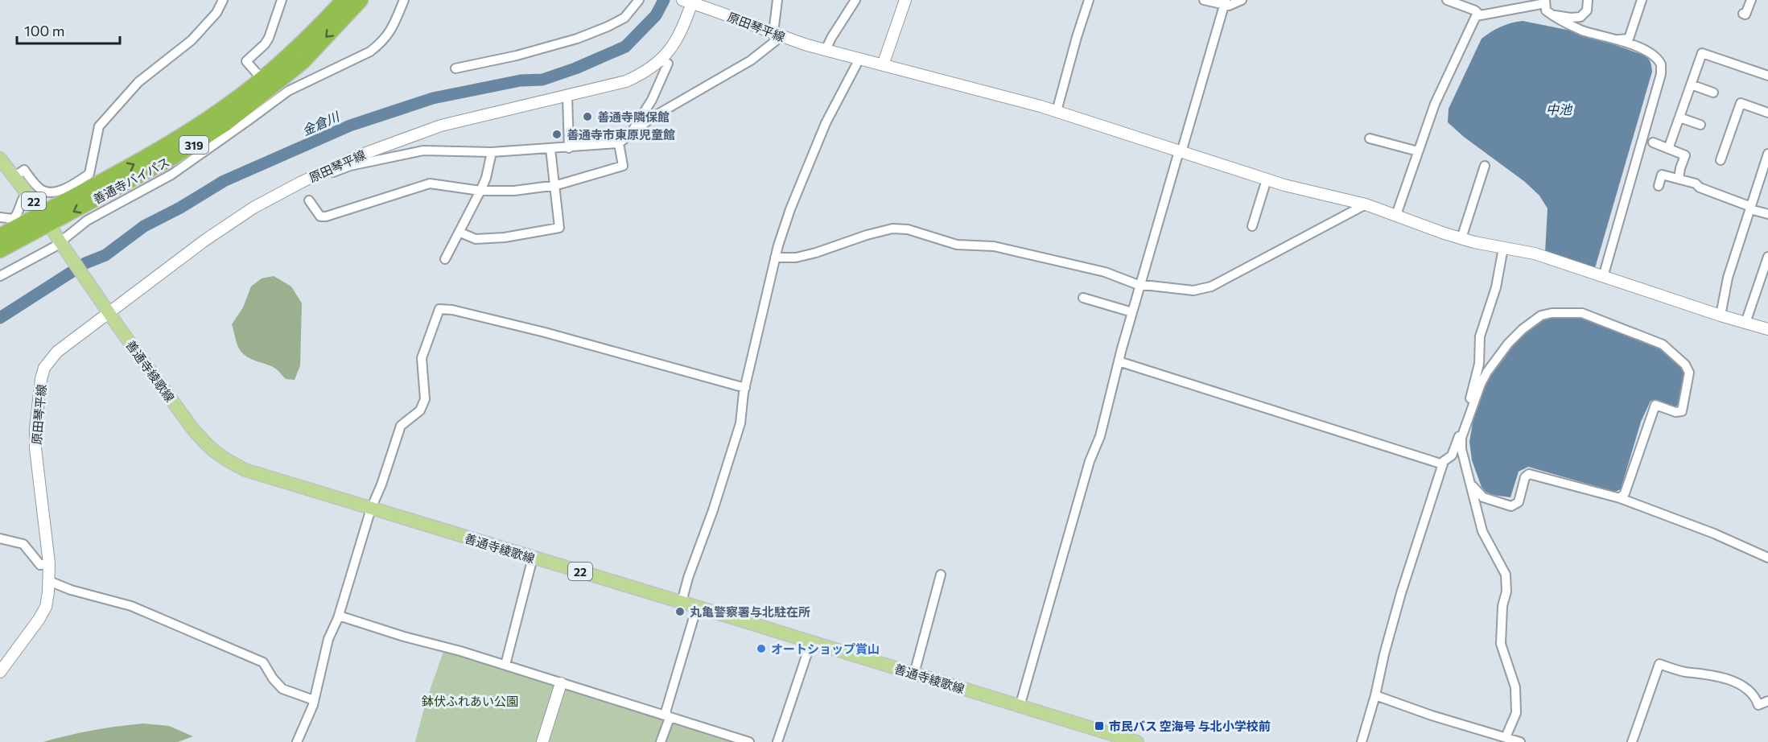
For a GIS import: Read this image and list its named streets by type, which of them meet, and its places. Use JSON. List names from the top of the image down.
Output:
{
  "streets": {
    "highway": ["319", "善通寺バイパス"],
    "main road": ["原田琴平線", "22", "善通寺綾歌線"]
  },
  "crossings": [
    ["原田琴平線", "善通寺綾歌線"],
    ["善通寺バイパス", "善通寺綾歌線"]
  ],
  "water": ["中池", "金倉川"],
  "parks": ["鉢伏ふれあい公園"],
  "places": {
    "other": [
      "善通寺隣保館",
      "善通寺市東原児童館",
      "丸亀警察署与北駐在所",
      "オートショップ賞山"
    ],
    "transit": ["市民バス 空海号 与北小学校前"]
  },
  "scale_bar": "100 m"
}
